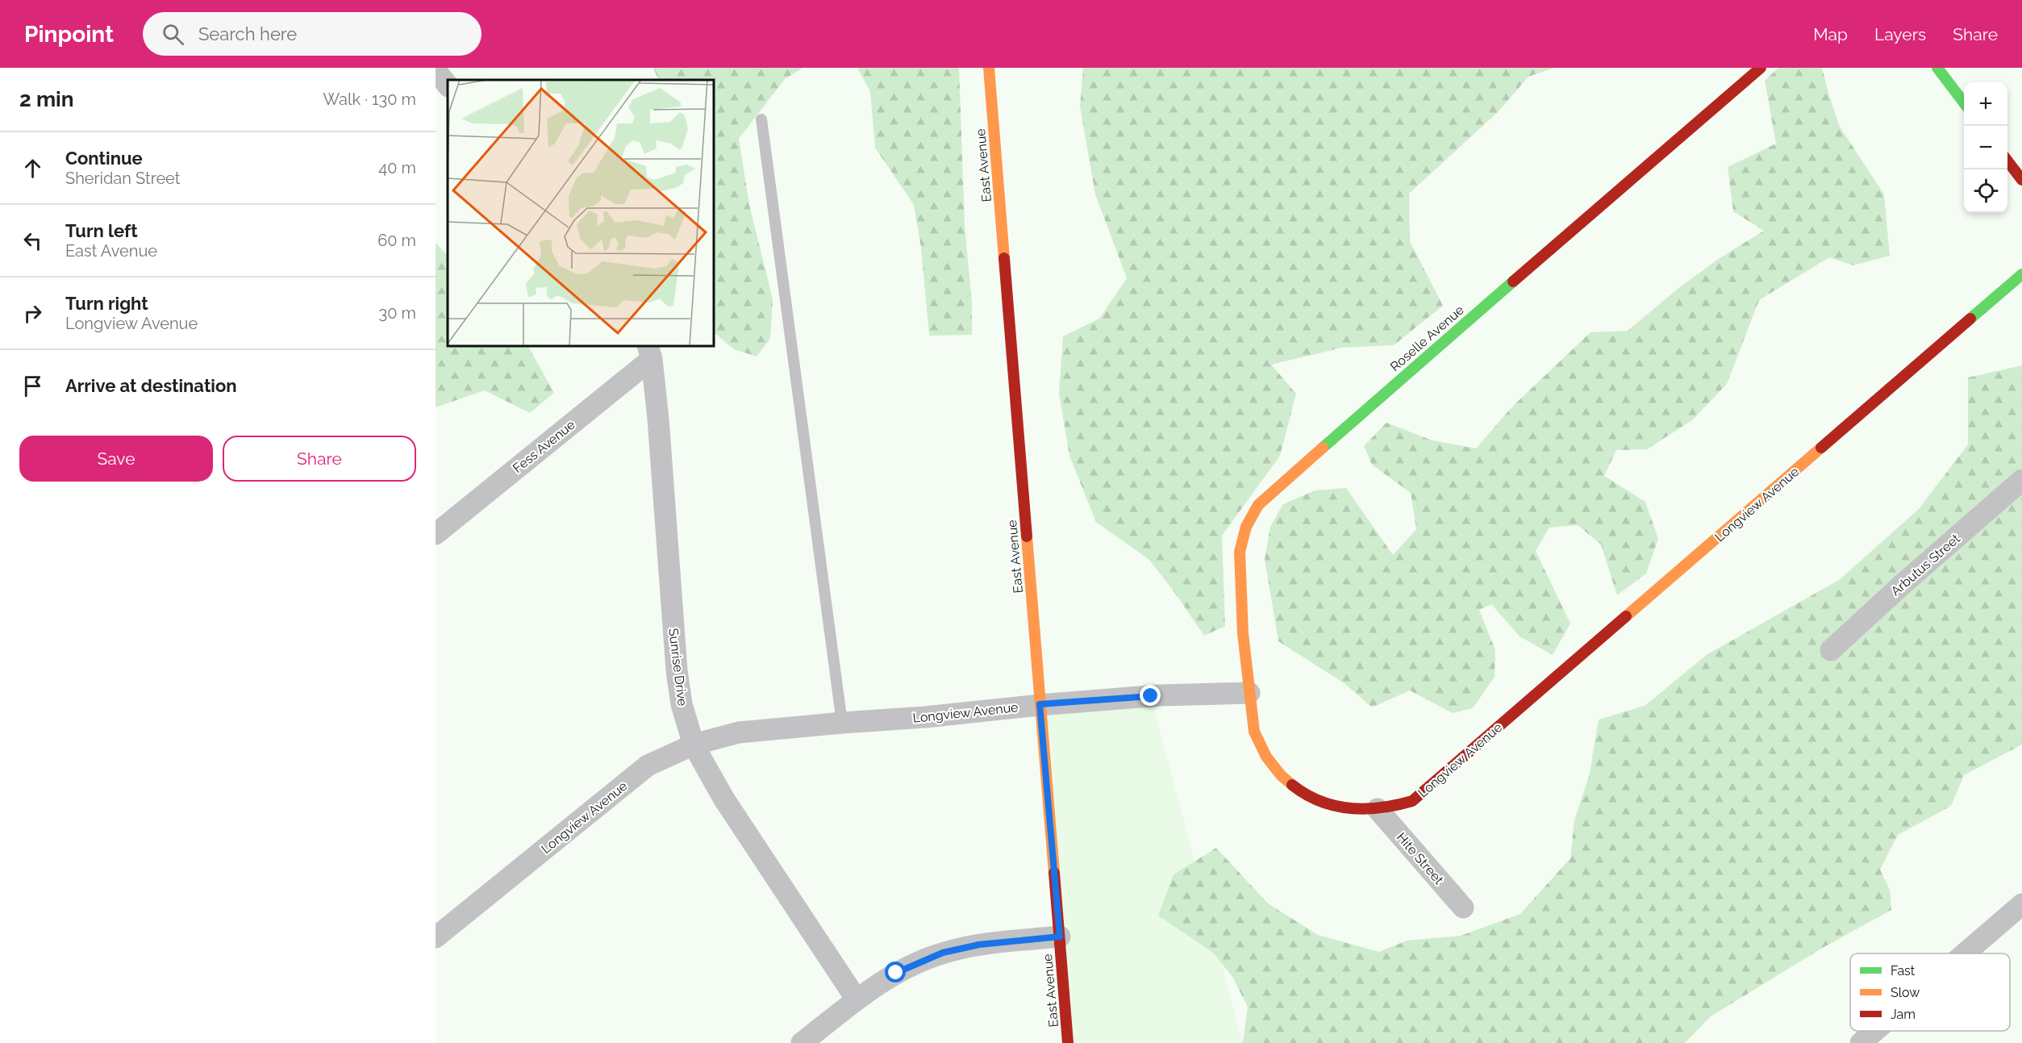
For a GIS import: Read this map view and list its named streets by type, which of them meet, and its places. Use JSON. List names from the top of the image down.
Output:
{
  "streets": {
    "street": [
      "East Avenue",
      "Roselle Avenue",
      "Fess Avenue",
      "Longview Avenue",
      "Arbutus Street",
      "Sunrise Drive",
      "Hite Street"
    ]
  },
  "crossings": [
    ["East Avenue", "Longview Avenue"],
    ["Roselle Avenue", "Longview Avenue"],
    ["Fess Avenue", "Sunrise Drive"],
    ["Longview Avenue", "Sunrise Drive"],
    ["Longview Avenue", "Hite Street"]
  ],
  "legend": ["Fast", "Slow", "Jam"],
  "page": {
    "header": "Pinpoint",
    "search": "Search here",
    "nav": ["Map", "Layers", "Share"],
    "heading": ["2 min", "Walk · 130 m"],
    "map_buttons": ["+", "−"],
    "list": [
      ["Continue", "Sheridan Street", "40 m"],
      ["Turn left", "East Avenue", "60 m"],
      ["Turn right", "Longview Avenue", "30 m"],
      "Arrive at destination"
    ],
    "buttons": ["Save", "Share"]
  }
}
